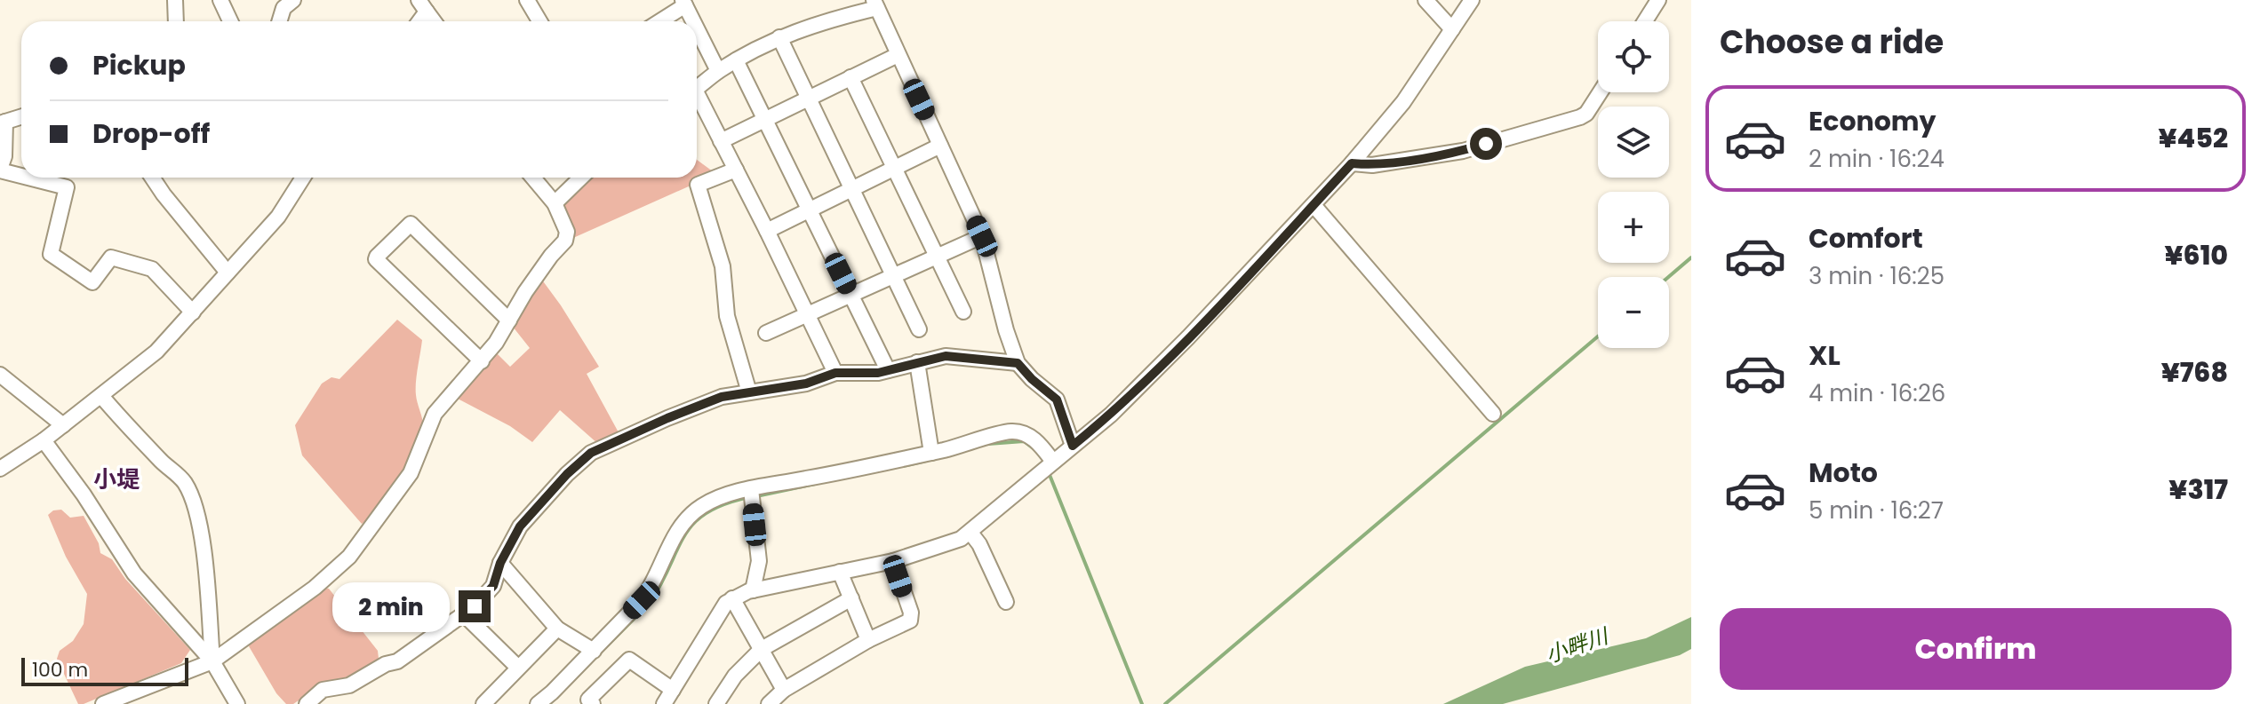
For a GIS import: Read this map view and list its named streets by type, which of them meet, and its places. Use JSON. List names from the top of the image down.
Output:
{
  "districts": ["小堤"],
  "water": ["小畔川"],
  "scale_bar": "100 m",
  "page": {
    "heading": "Choose a ride",
    "map_buttons": ["+", "−"],
    "banner": ["Pickup", "Drop-off"],
    "list": [
      {
        "name": "Economy",
        "note": "2 min · 16:24",
        "value": "¥452"
      },
      {
        "name": "Comfort",
        "note": "3 min · 16:25",
        "value": "¥610"
      },
      {
        "name": "XL",
        "note": "4 min · 16:26",
        "value": "¥768"
      },
      {
        "name": "Moto",
        "note": "5 min · 16:27",
        "value": "¥317"
      }
    ],
    "bubble": "2 min",
    "buttons": "Confirm",
    "scale": "100 m"
  }
}
